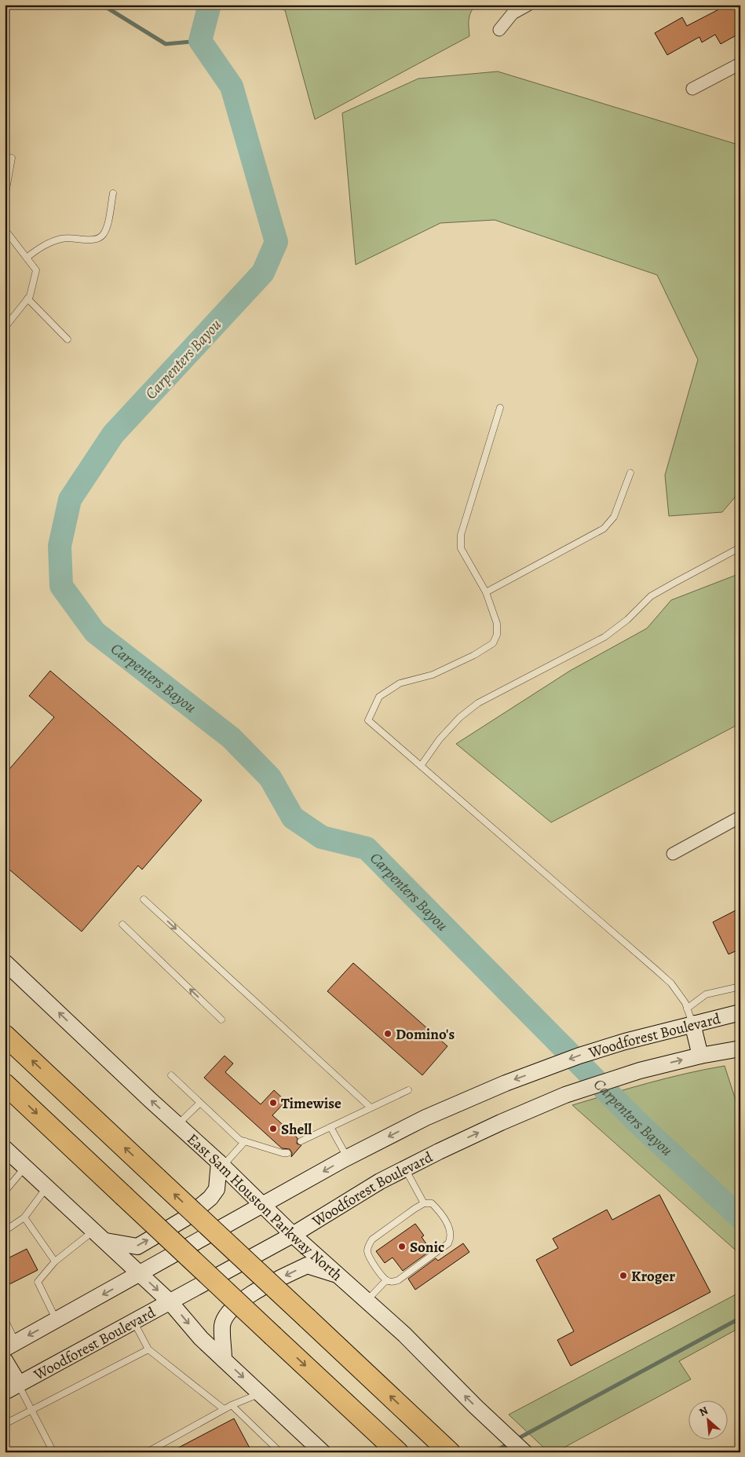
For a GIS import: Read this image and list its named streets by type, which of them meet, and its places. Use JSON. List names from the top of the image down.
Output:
{
  "streets": {
    "main road": ["Woodforest Boulevard", "East Sam Houston Parkway North"]
  },
  "crossings": [
    ["Woodforest Boulevard", "East Sam Houston Parkway North"]
  ],
  "water": ["Carpenters Bayou"],
  "places": [
    "Domino's",
    "Timewise",
    "Shell",
    "Sonic",
    "Kroger"
  ],
  "north": "top left"
}
